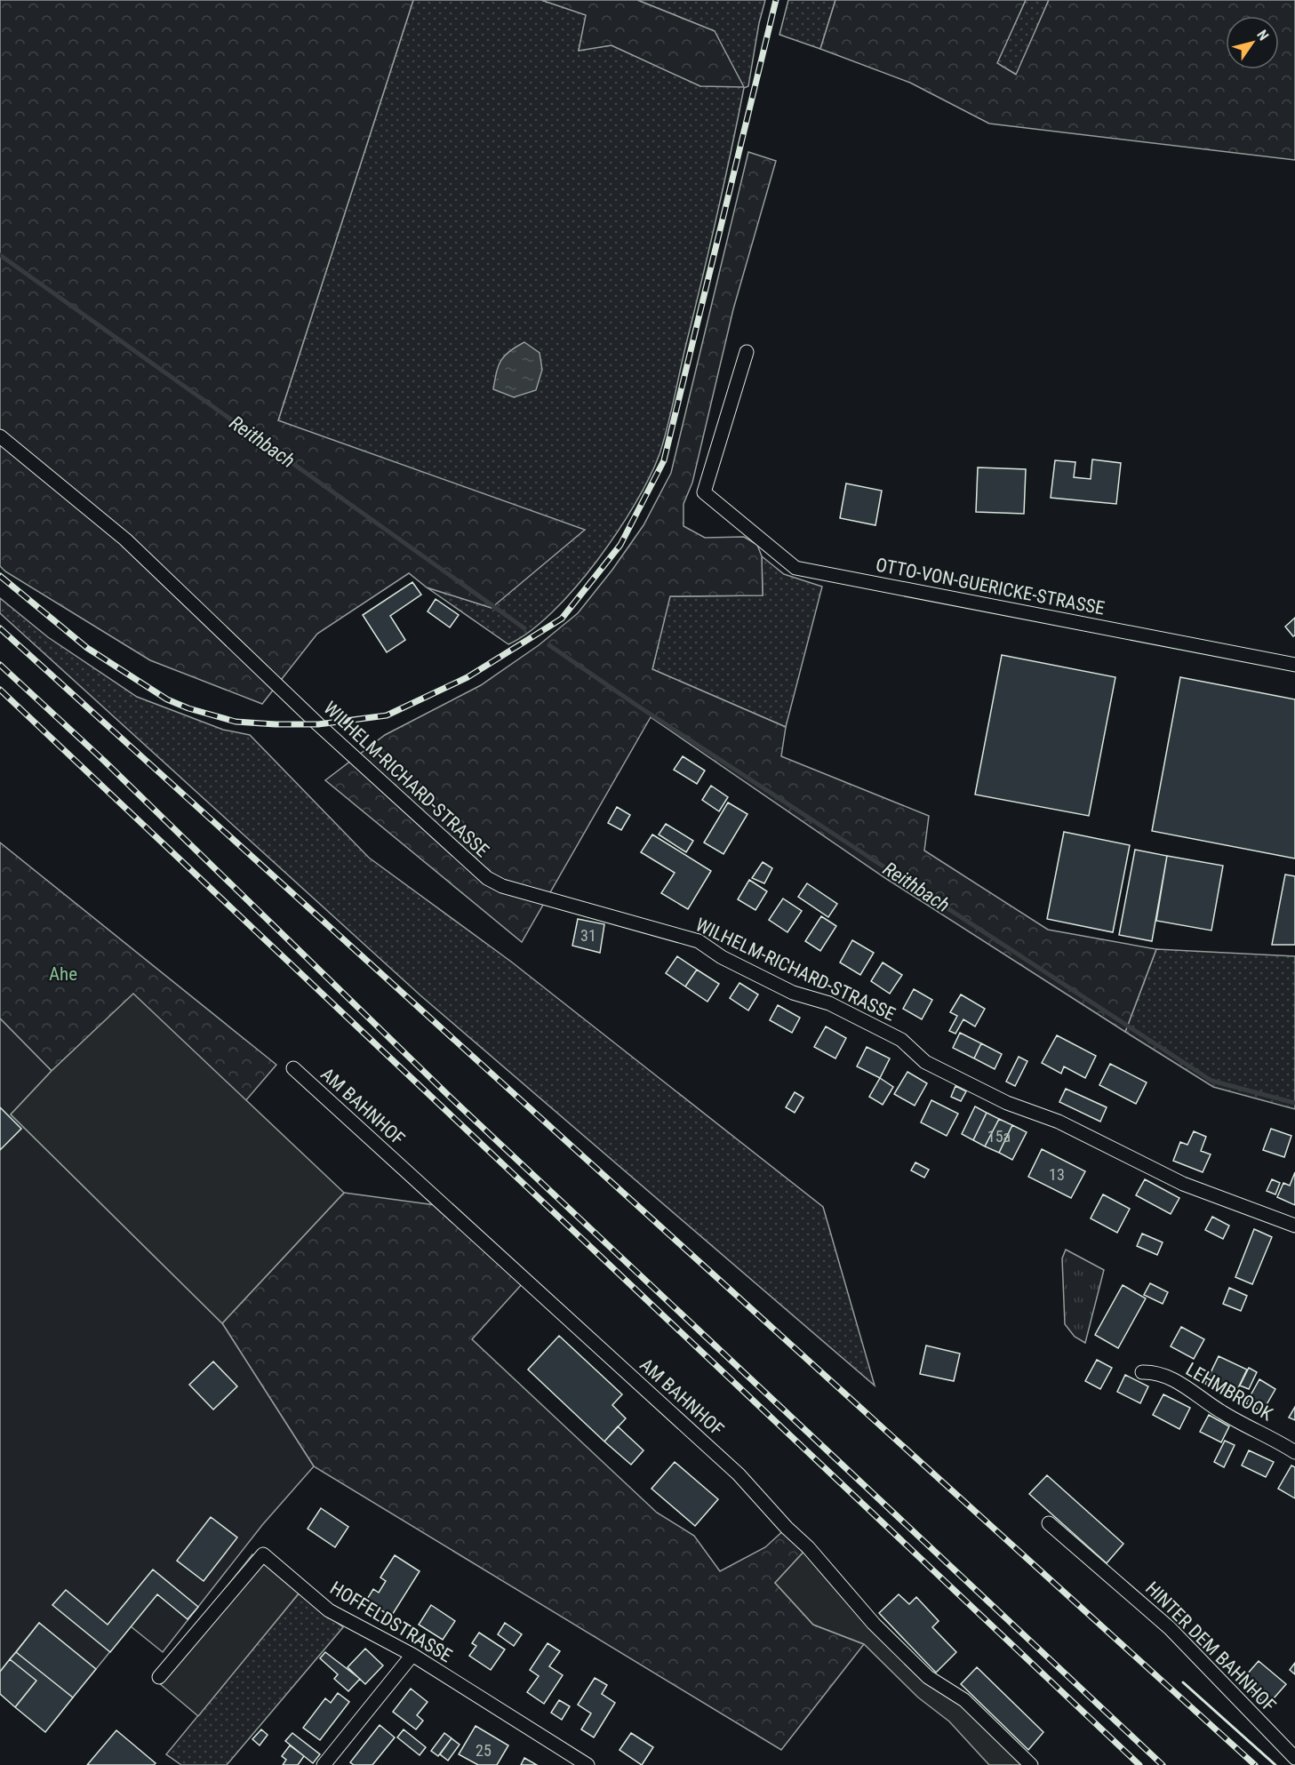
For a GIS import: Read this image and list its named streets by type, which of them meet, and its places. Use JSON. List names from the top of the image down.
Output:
{
  "streets": {
    "street": [
      "OTTO-VON-GUERICKE-STRASSE",
      "WILHELM-RICHARD-STRASSE",
      "AM BAHNHOF",
      "LEHMBROOK",
      "HOFFELDSTRASSE",
      "HINTER DEM BAHNHOF"
    ]
  },
  "water": ["Reithbach"],
  "parks": ["Ahe"],
  "house_numbers": [
    "31",
    "15a",
    "13",
    "25"
  ],
  "north": "top right"
}
